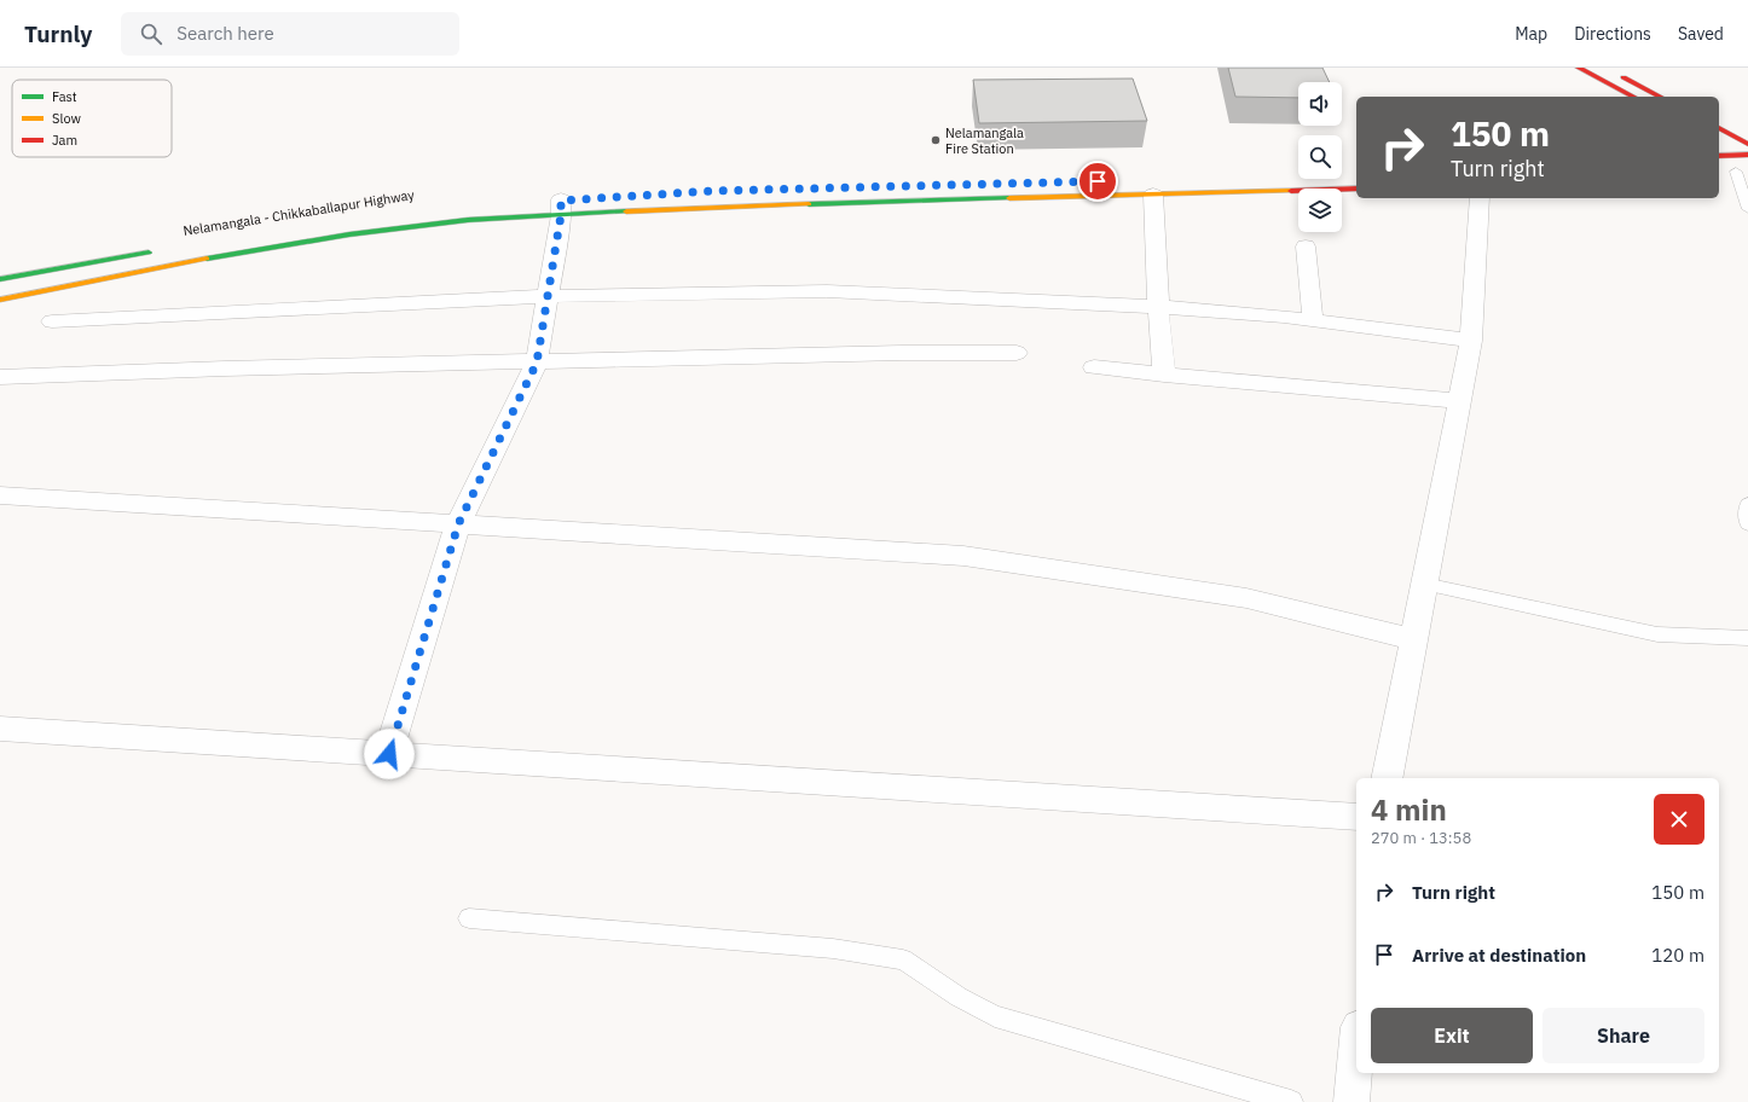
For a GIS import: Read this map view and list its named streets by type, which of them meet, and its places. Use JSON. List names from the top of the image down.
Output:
{
  "places": ["Nelamangala Fire Station"],
  "legend": ["Fast", "Slow", "Jam"],
  "page": {
    "header": "Turnly",
    "search": "Search here",
    "nav": ["Map", "Directions", "Saved"],
    "turn": ["150 m", "Turn right"],
    "heading": ["4 min", "270 m · 13:58"],
    "list": [
      {
        "name": "Turn right",
        "value": "150 m"
      },
      {
        "name": "Arrive at destination",
        "value": "120 m"
      }
    ],
    "buttons": ["Exit", "Share"]
  }
}
